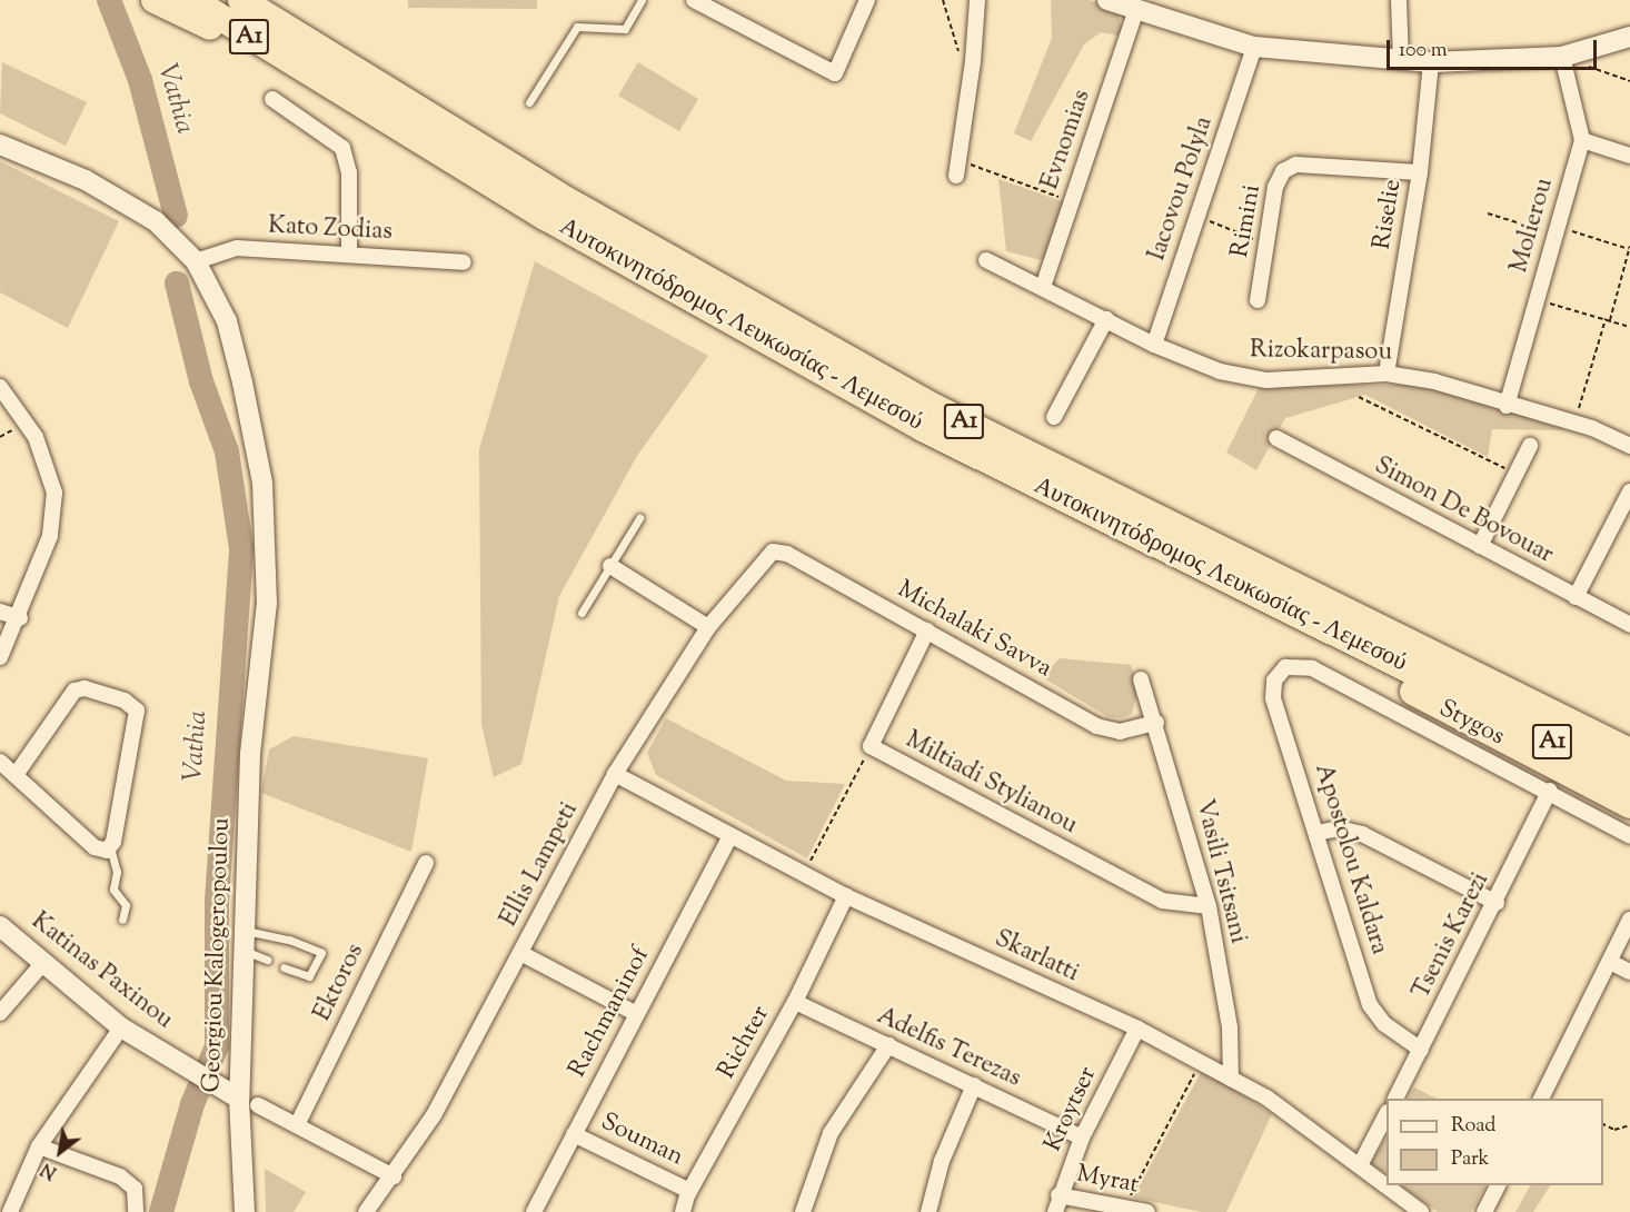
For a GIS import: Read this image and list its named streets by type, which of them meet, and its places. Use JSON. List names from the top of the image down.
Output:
{
  "streets": {
    "highway": ["A1", "Αυτοκινητόδρομος Λευκωσίας - Λεμεσού"],
    "street": [
      "Evnomias",
      "Iacovou Polyla",
      "Riselie",
      "Rimini",
      "Molierou",
      "Kato Zodias",
      "Rizokarpasou",
      "Simon De Bovouar",
      "Michalaki Savva",
      "Stygos",
      "Miltiadi Stylianou",
      "Apostolou Kaldara",
      "Ellis Lampeti",
      "Vasili Tsitsani",
      "Tsenis Karezi",
      "Georgiou Kalogeropoulou",
      "Skarlatti",
      "Katinas Paxinou",
      "Ektoros",
      "Rachmaninof",
      "Richter",
      "Adelfis Terezas",
      "Kroytser",
      "Souman",
      "Myrat"
    ]
  },
  "crossings": [
    ["Evnomias", "Rizokarpasou"],
    ["Iacovou Polyla", "Rizokarpasou"],
    ["Riselie", "Rimini"],
    ["Riselie", "Rizokarpasou"],
    ["Molierou", "Rizokarpasou"],
    ["Kato Zodias", "Georgiou Kalogeropoulou"],
    ["Michalaki Savva", "Miltiadi Stylianou"],
    ["Michalaki Savva", "Ellis Lampeti"],
    ["Michalaki Savva", "Vasili Tsitsani"],
    ["Stygos", "Apostolou Kaldara"],
    ["Stygos", "Tsenis Karezi"],
    ["Miltiadi Stylianou", "Vasili Tsitsani"],
    ["Apostolou Kaldara", "Tsenis Karezi"],
    ["Ellis Lampeti", "Skarlatti"],
    ["Ellis Lampeti", "Katinas Paxinou"],
    ["Vasili Tsitsani", "Skarlatti"],
    ["Georgiou Kalogeropoulou", "Katinas Paxinou"],
    ["Skarlatti", "Rachmaninof"],
    ["Skarlatti", "Richter"],
    ["Skarlatti", "Kroytser"],
    ["Katinas Paxinou", "Ektoros"],
    ["Rachmaninof", "Souman"],
    ["Richter", "Adelfis Terezas"],
    ["Richter", "Souman"],
    ["Adelfis Terezas", "Kroytser"],
    ["Kroytser", "Myrat"]
  ],
  "water": ["Vathia"],
  "legend": ["Road", "Park"],
  "scale_bar": "100 m",
  "north": "bottom left"
}
